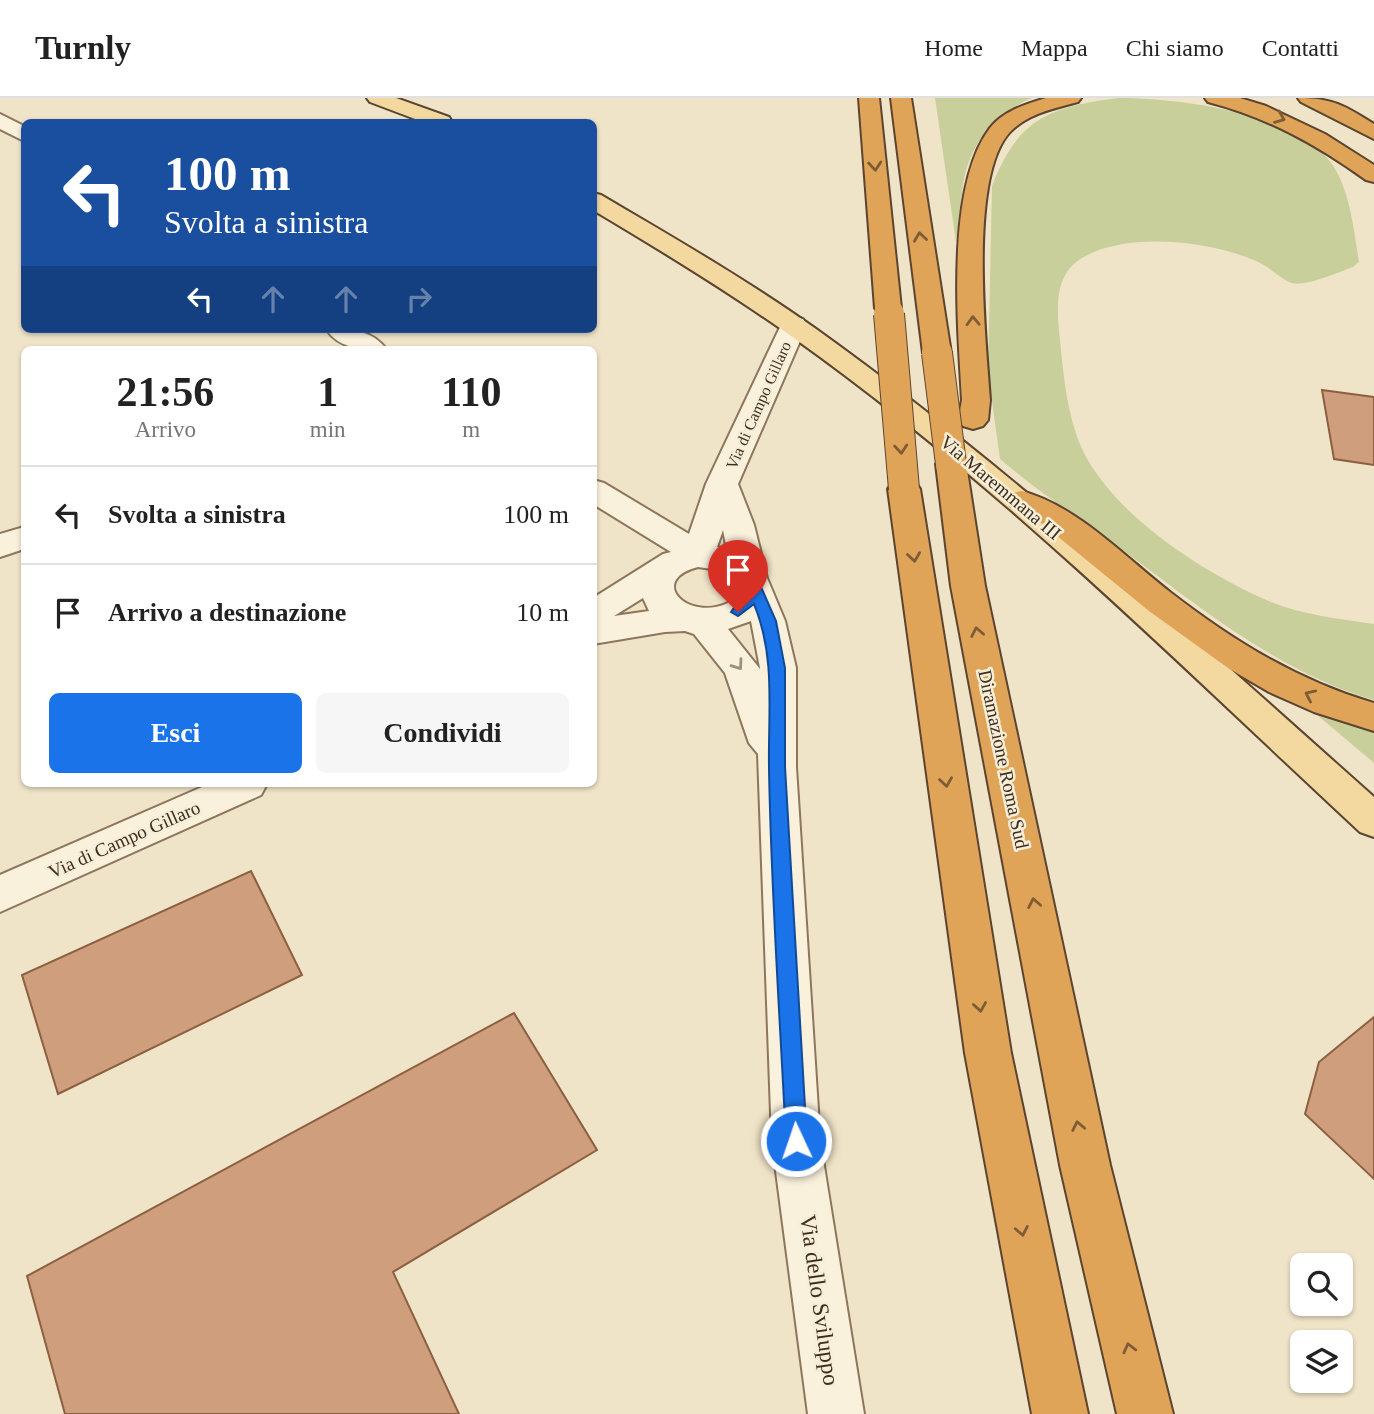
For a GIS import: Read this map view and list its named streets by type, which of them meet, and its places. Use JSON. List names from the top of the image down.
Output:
{
  "streets": {
    "highway": ["Diramazione Roma Sud"],
    "main road": ["Via Maremmana III"],
    "street": ["Via di Campo Gillaro", "Via dello Sviluppo"]
  },
  "crossings": [
    ["Via di Campo Gillaro", "Via Maremmana III"],
    ["Via di Campo Gillaro", "Via dello Sviluppo"]
  ],
  "page": {
    "header": "Turnly",
    "nav": [
      "Home",
      "Mappa",
      "Chi siamo",
      "Contatti"
    ],
    "turn": ["100 m", "Svolta a sinistra"],
    "eta": [
      "21:56",
      "Arrivo",
      "1",
      "min",
      "110",
      "m"
    ],
    "list": [
      {
        "name": "Svolta a sinistra",
        "value": "100 m"
      },
      {
        "name": "Arrivo a destinazione",
        "value": "10 m"
      }
    ],
    "buttons": ["Esci", "Condividi"]
  }
}
